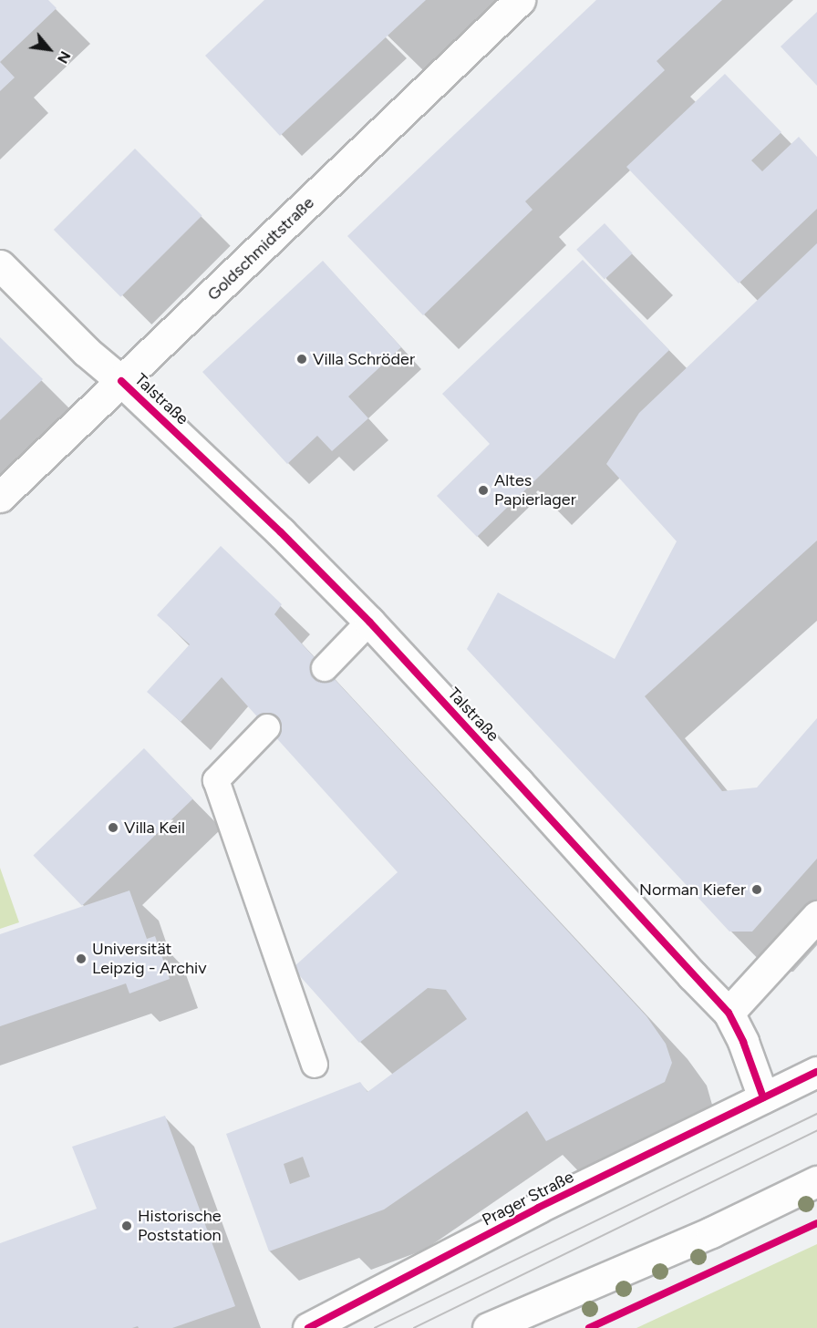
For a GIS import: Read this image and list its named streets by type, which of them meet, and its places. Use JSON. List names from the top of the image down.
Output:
{
  "streets": {
    "street": ["Goldschmidtstraße", "Talstraße", "Prager Straße"]
  },
  "crossings": [
    ["Goldschmidtstraße", "Talstraße"],
    ["Talstraße", "Prager Straße"]
  ],
  "places": [
    "Villa Schröder",
    "Altes Papierlager",
    "Villa Keil",
    "Norman Kiefer",
    "Universität Leipzig - Archiv",
    "Historische Poststation"
  ],
  "north": "bottom right"
}
